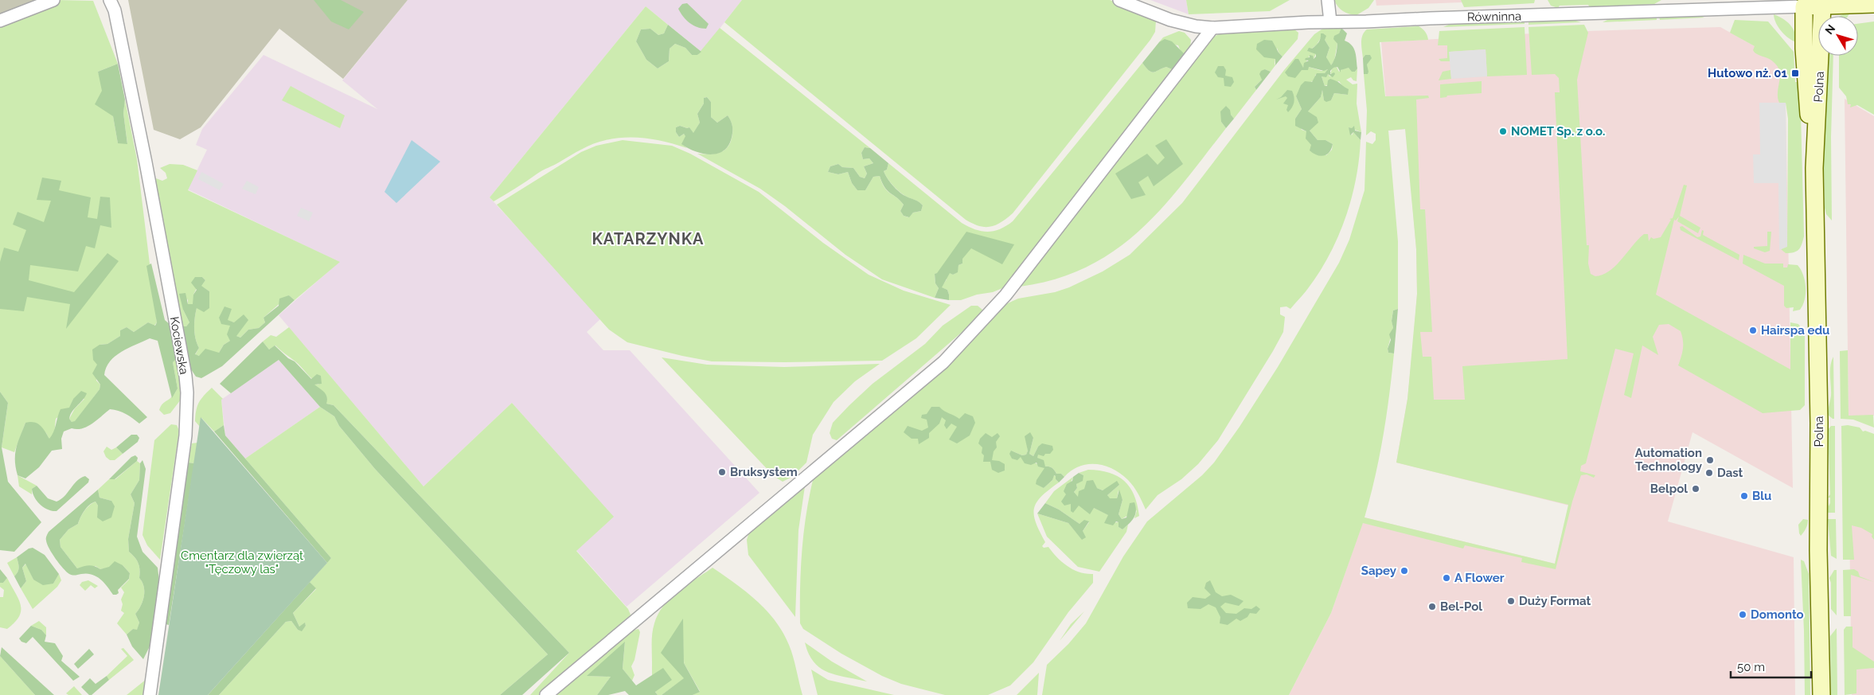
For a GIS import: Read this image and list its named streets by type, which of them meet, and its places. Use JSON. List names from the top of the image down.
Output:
{
  "streets": {
    "street": ["Równinna", "Polna", "Kociewska"]
  },
  "crossings": [
    ["Równinna", "Polna"]
  ],
  "districts": ["KATARZYNKA"],
  "parks": ["Cmentarz dla zwierząt \"Tęczowy las\""],
  "places": {
    "transit": ["Hutowo nż. 01"],
    "other": [
      "NOMET Sp. z o.o.",
      "Hairspa edu",
      "Automation Technology",
      "Bruksystem",
      "Dast",
      "Belpol",
      "Blu",
      "Sapey",
      "A Flower",
      "Duży Format",
      "Bel-Pol",
      "Domonto"
    ]
  },
  "scale_bar": "50 m",
  "north": "top left"
}
